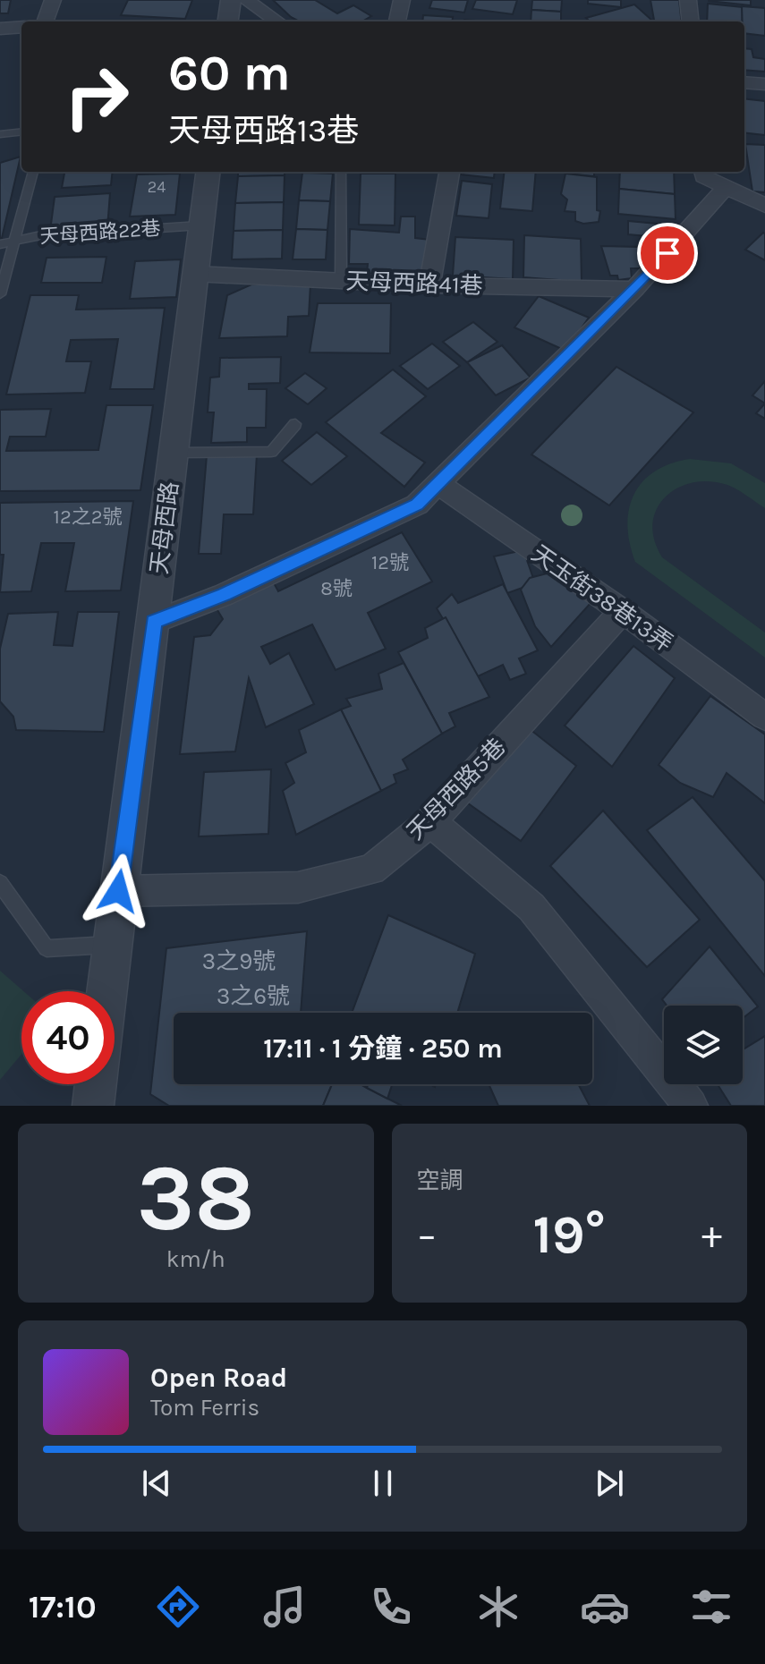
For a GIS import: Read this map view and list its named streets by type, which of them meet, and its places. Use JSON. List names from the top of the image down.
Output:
{
  "streets": {
    "street": [
      "天母西路41巷",
      "天母西路",
      "天玉街38巷13弄",
      "天母西路5巷"
    ],
    "lane": ["天母西路22巷"]
  },
  "crossings": [
    ["天母西路22巷", "天母西路"],
    ["天母西路41巷", "天母西路"],
    ["天母西路", "天母西路5巷"],
    ["天玉街38巷13弄", "天母西路5巷"]
  ],
  "house_numbers": [
    "24",
    "12之2號",
    "12號",
    "8號",
    "3之9號",
    "3之6號"
  ],
  "page": {
    "turn": ["60 m", "天母西路13巷"],
    "limit": "40",
    "trip": "17:11 · 1 分鐘 · 250 m",
    "tile": [
      ["38", "km/h"],
      "空調"
    ],
    "heat": ["−", "19°", "+"],
    "song": ["Open Road", "Tom Ferris"],
    "tabs": "17:10"
  }
}
